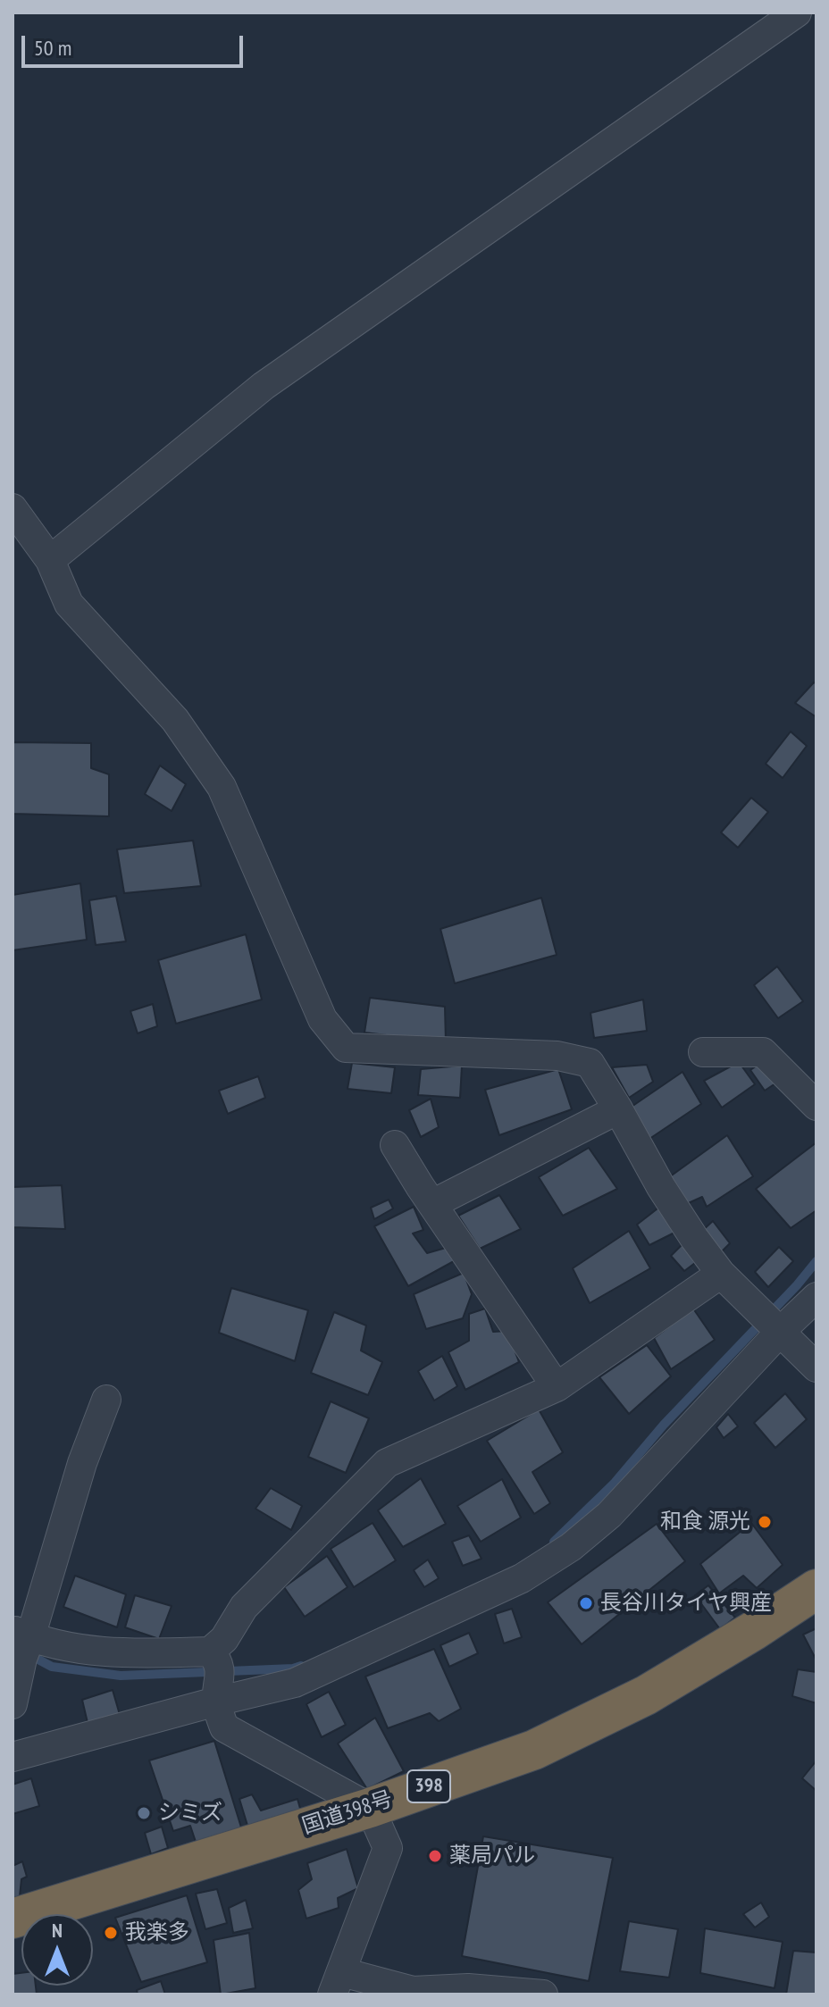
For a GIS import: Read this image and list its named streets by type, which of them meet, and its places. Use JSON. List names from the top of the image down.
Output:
{
  "streets": {
    "highway": ["398", "国道398号"]
  },
  "places": [
    "和食 源光",
    "長谷川タイヤ興産",
    "シミズ",
    "薬局パル",
    "我楽多"
  ],
  "scale_bar": "50 m",
  "north": "top"
}
